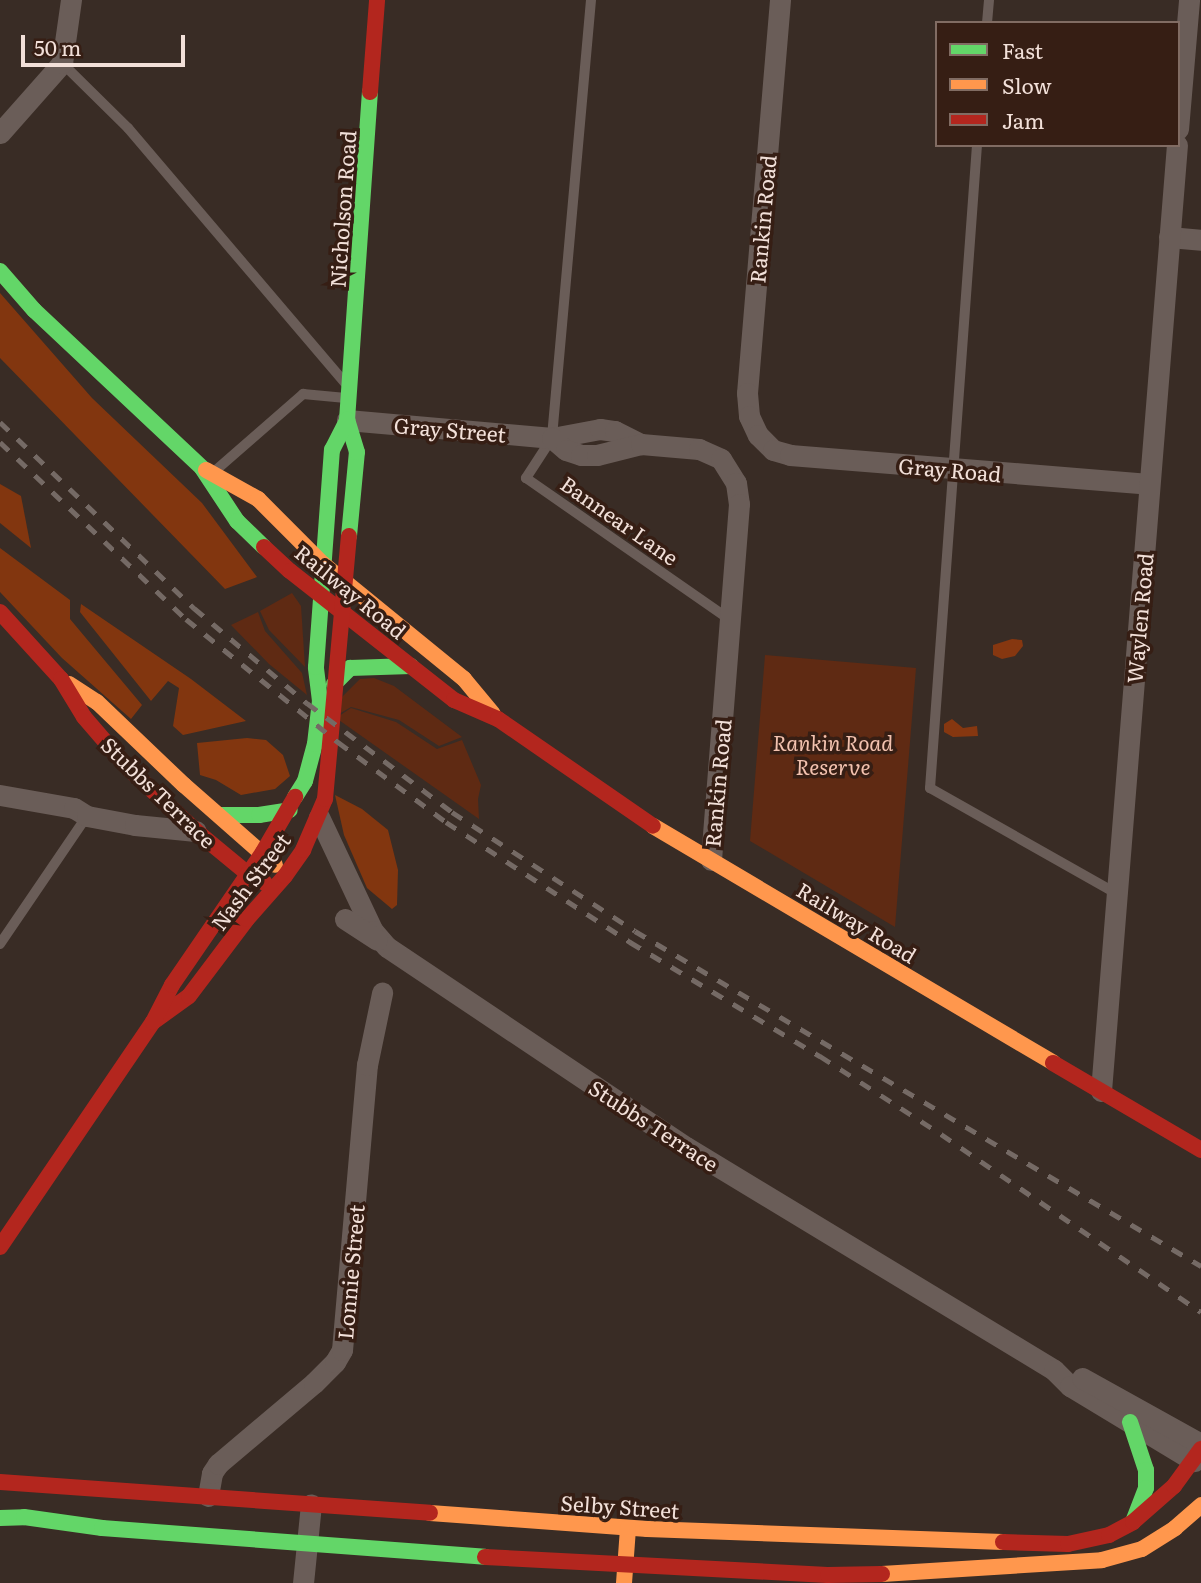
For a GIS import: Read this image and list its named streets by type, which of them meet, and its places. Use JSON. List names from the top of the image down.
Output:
{
  "streets": {
    "main road": [
      "Nicholson Road",
      "Railway Road",
      "Stubbs Terrace",
      "Nash Street",
      "Selby Street"
    ],
    "street": [
      "Rankin Road",
      "Gray Street",
      "Gray Road",
      "Waylen Road",
      "Lonnie Street"
    ],
    "lane": ["Bannear Lane"]
  },
  "crossings": [
    ["Nicholson Road", "Gray Street"],
    ["Nicholson Road", "Railway Road"],
    ["Nicholson Road", "Nash Street"],
    ["Rankin Road", "Gray Street"],
    ["Rankin Road", "Gray Road"],
    ["Rankin Road", "Bannear Lane"],
    ["Rankin Road", "Railway Road"],
    ["Gray Street", "Bannear Lane"],
    ["Gray Road", "Waylen Road"],
    ["Railway Road", "Waylen Road"],
    ["Railway Road", "Nash Street"],
    ["Stubbs Terrace", "Nash Street"],
    ["Stubbs Terrace", "Selby Street"],
    ["Lonnie Street", "Selby Street"]
  ],
  "parks": ["Rankin Road Reserve"],
  "legend": ["Fast", "Slow", "Jam"],
  "scale_bar": "50 m"
}
